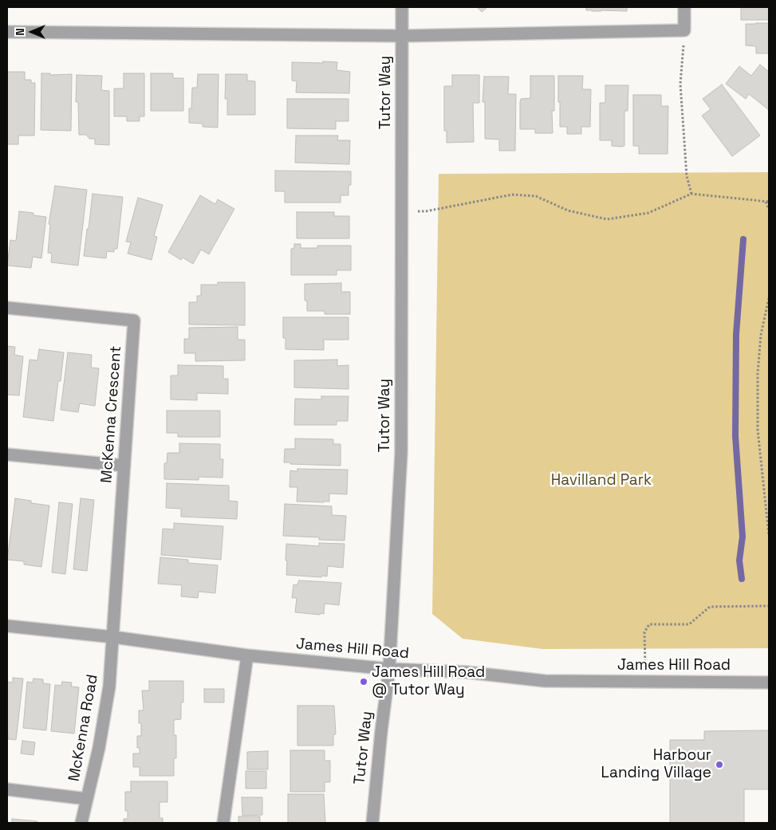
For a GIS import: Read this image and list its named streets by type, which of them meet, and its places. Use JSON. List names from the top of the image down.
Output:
{
  "streets": {
    "street": [
      "Tutor Way",
      "McKenna Crescent",
      "James Hill Road",
      "McKenna Road"
    ]
  },
  "crossings": [
    ["Tutor Way", "James Hill Road"],
    ["McKenna Crescent", "James Hill Road"],
    ["McKenna Crescent", "McKenna Road"],
    ["James Hill Road", "McKenna Road"]
  ],
  "parks": ["Havilland Park"],
  "places": ["James Hill Road @ Tutor Way", "Harbour Landing Village"],
  "north": "left"
}
